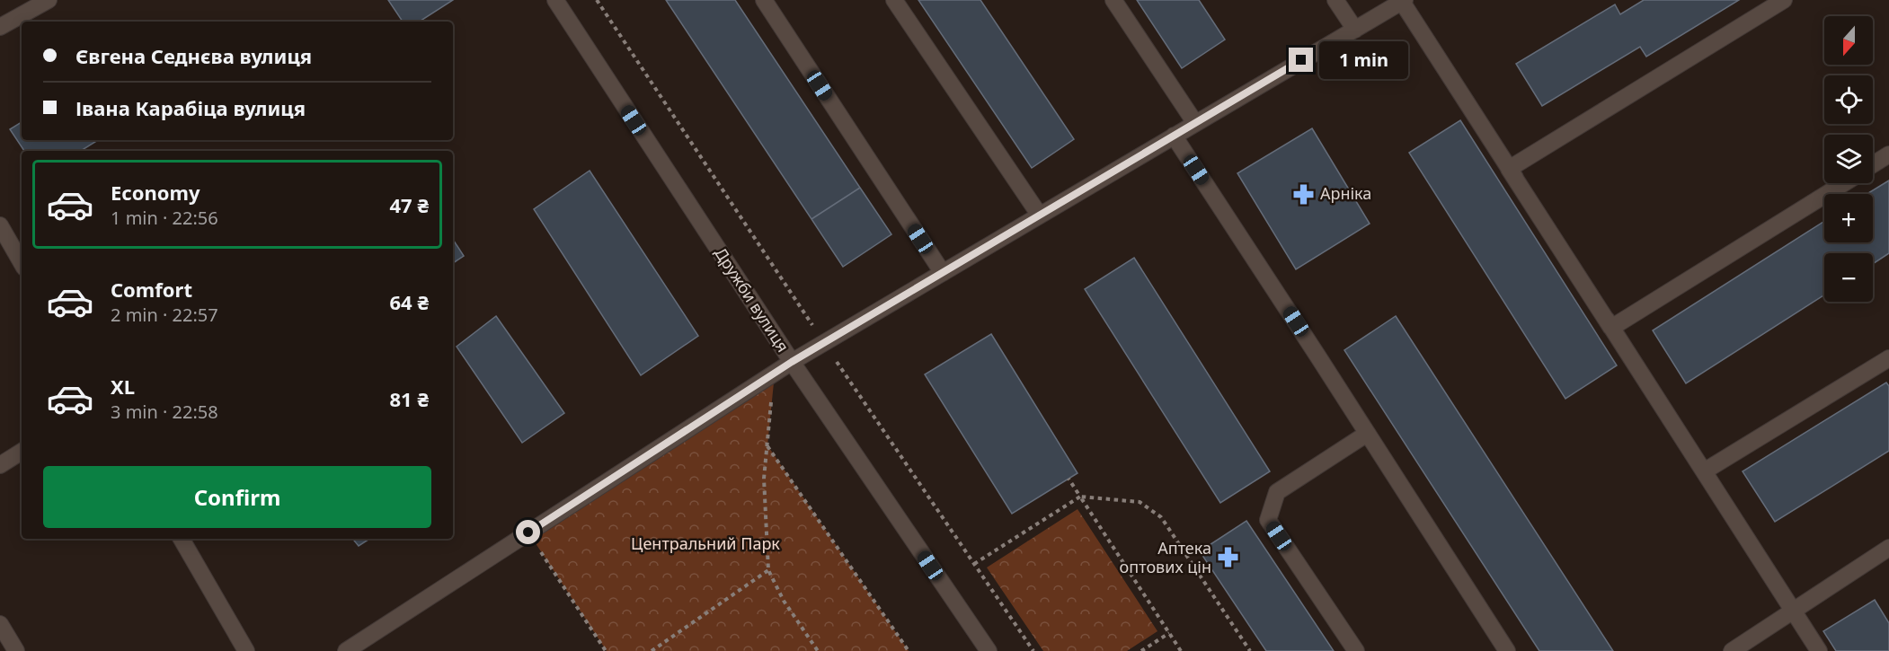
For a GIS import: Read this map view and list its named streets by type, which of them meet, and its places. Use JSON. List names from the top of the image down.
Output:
{
  "streets": {
    "street": ["Дружби вулиця"]
  },
  "parks": ["Центральний Парк"],
  "places": {
    "pharmacy": ["Арніка", "Аптека оптових цін"]
  },
  "north": "bottom",
  "page": {
    "map_buttons": ["+", "−"],
    "banner": ["Євгена Седнєва вулиця", "Івана Карабіца вулиця"],
    "bubble": "1 min",
    "list": [
      {
        "name": "Economy",
        "note": "1 min · 22:56",
        "value": "47 ₴"
      },
      {
        "name": "Comfort",
        "note": "2 min · 22:57",
        "value": "64 ₴"
      },
      {
        "name": "XL",
        "note": "3 min · 22:58",
        "value": "81 ₴"
      }
    ],
    "buttons": "Confirm"
  }
}
